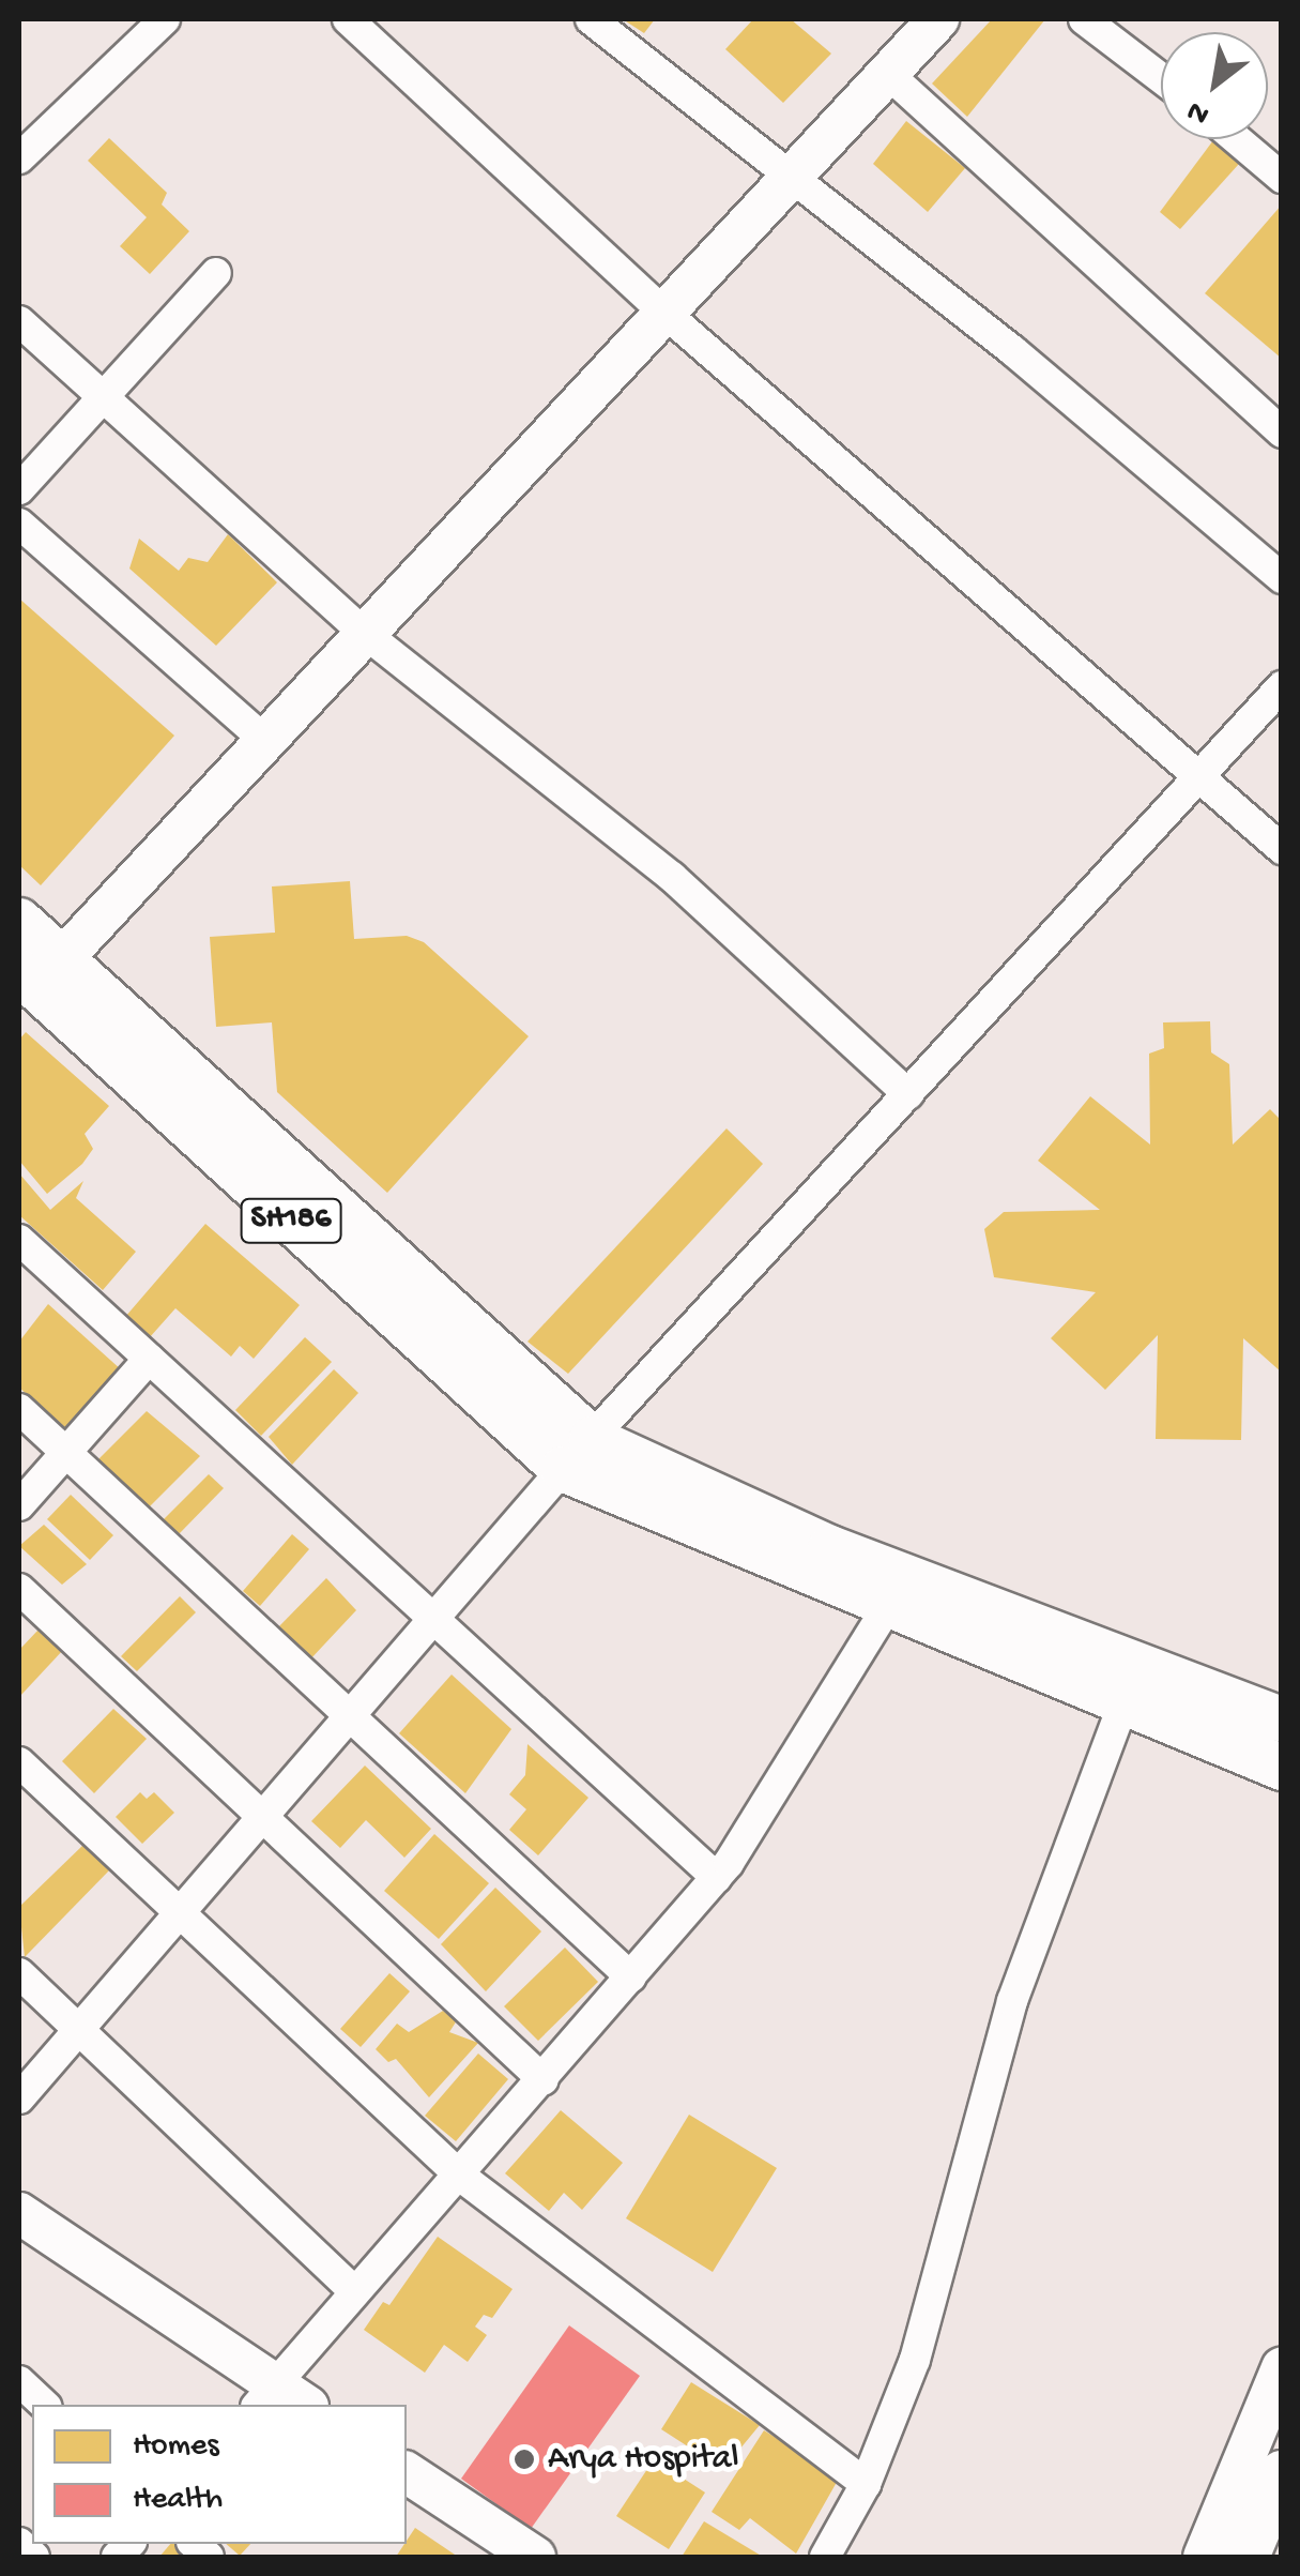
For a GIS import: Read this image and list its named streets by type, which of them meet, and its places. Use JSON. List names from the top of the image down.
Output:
{
  "streets": {
    "main road": ["SH186"]
  },
  "places": ["Arya Hospital"],
  "legend": ["Homes", "Health"],
  "north": "bottom left"
}
